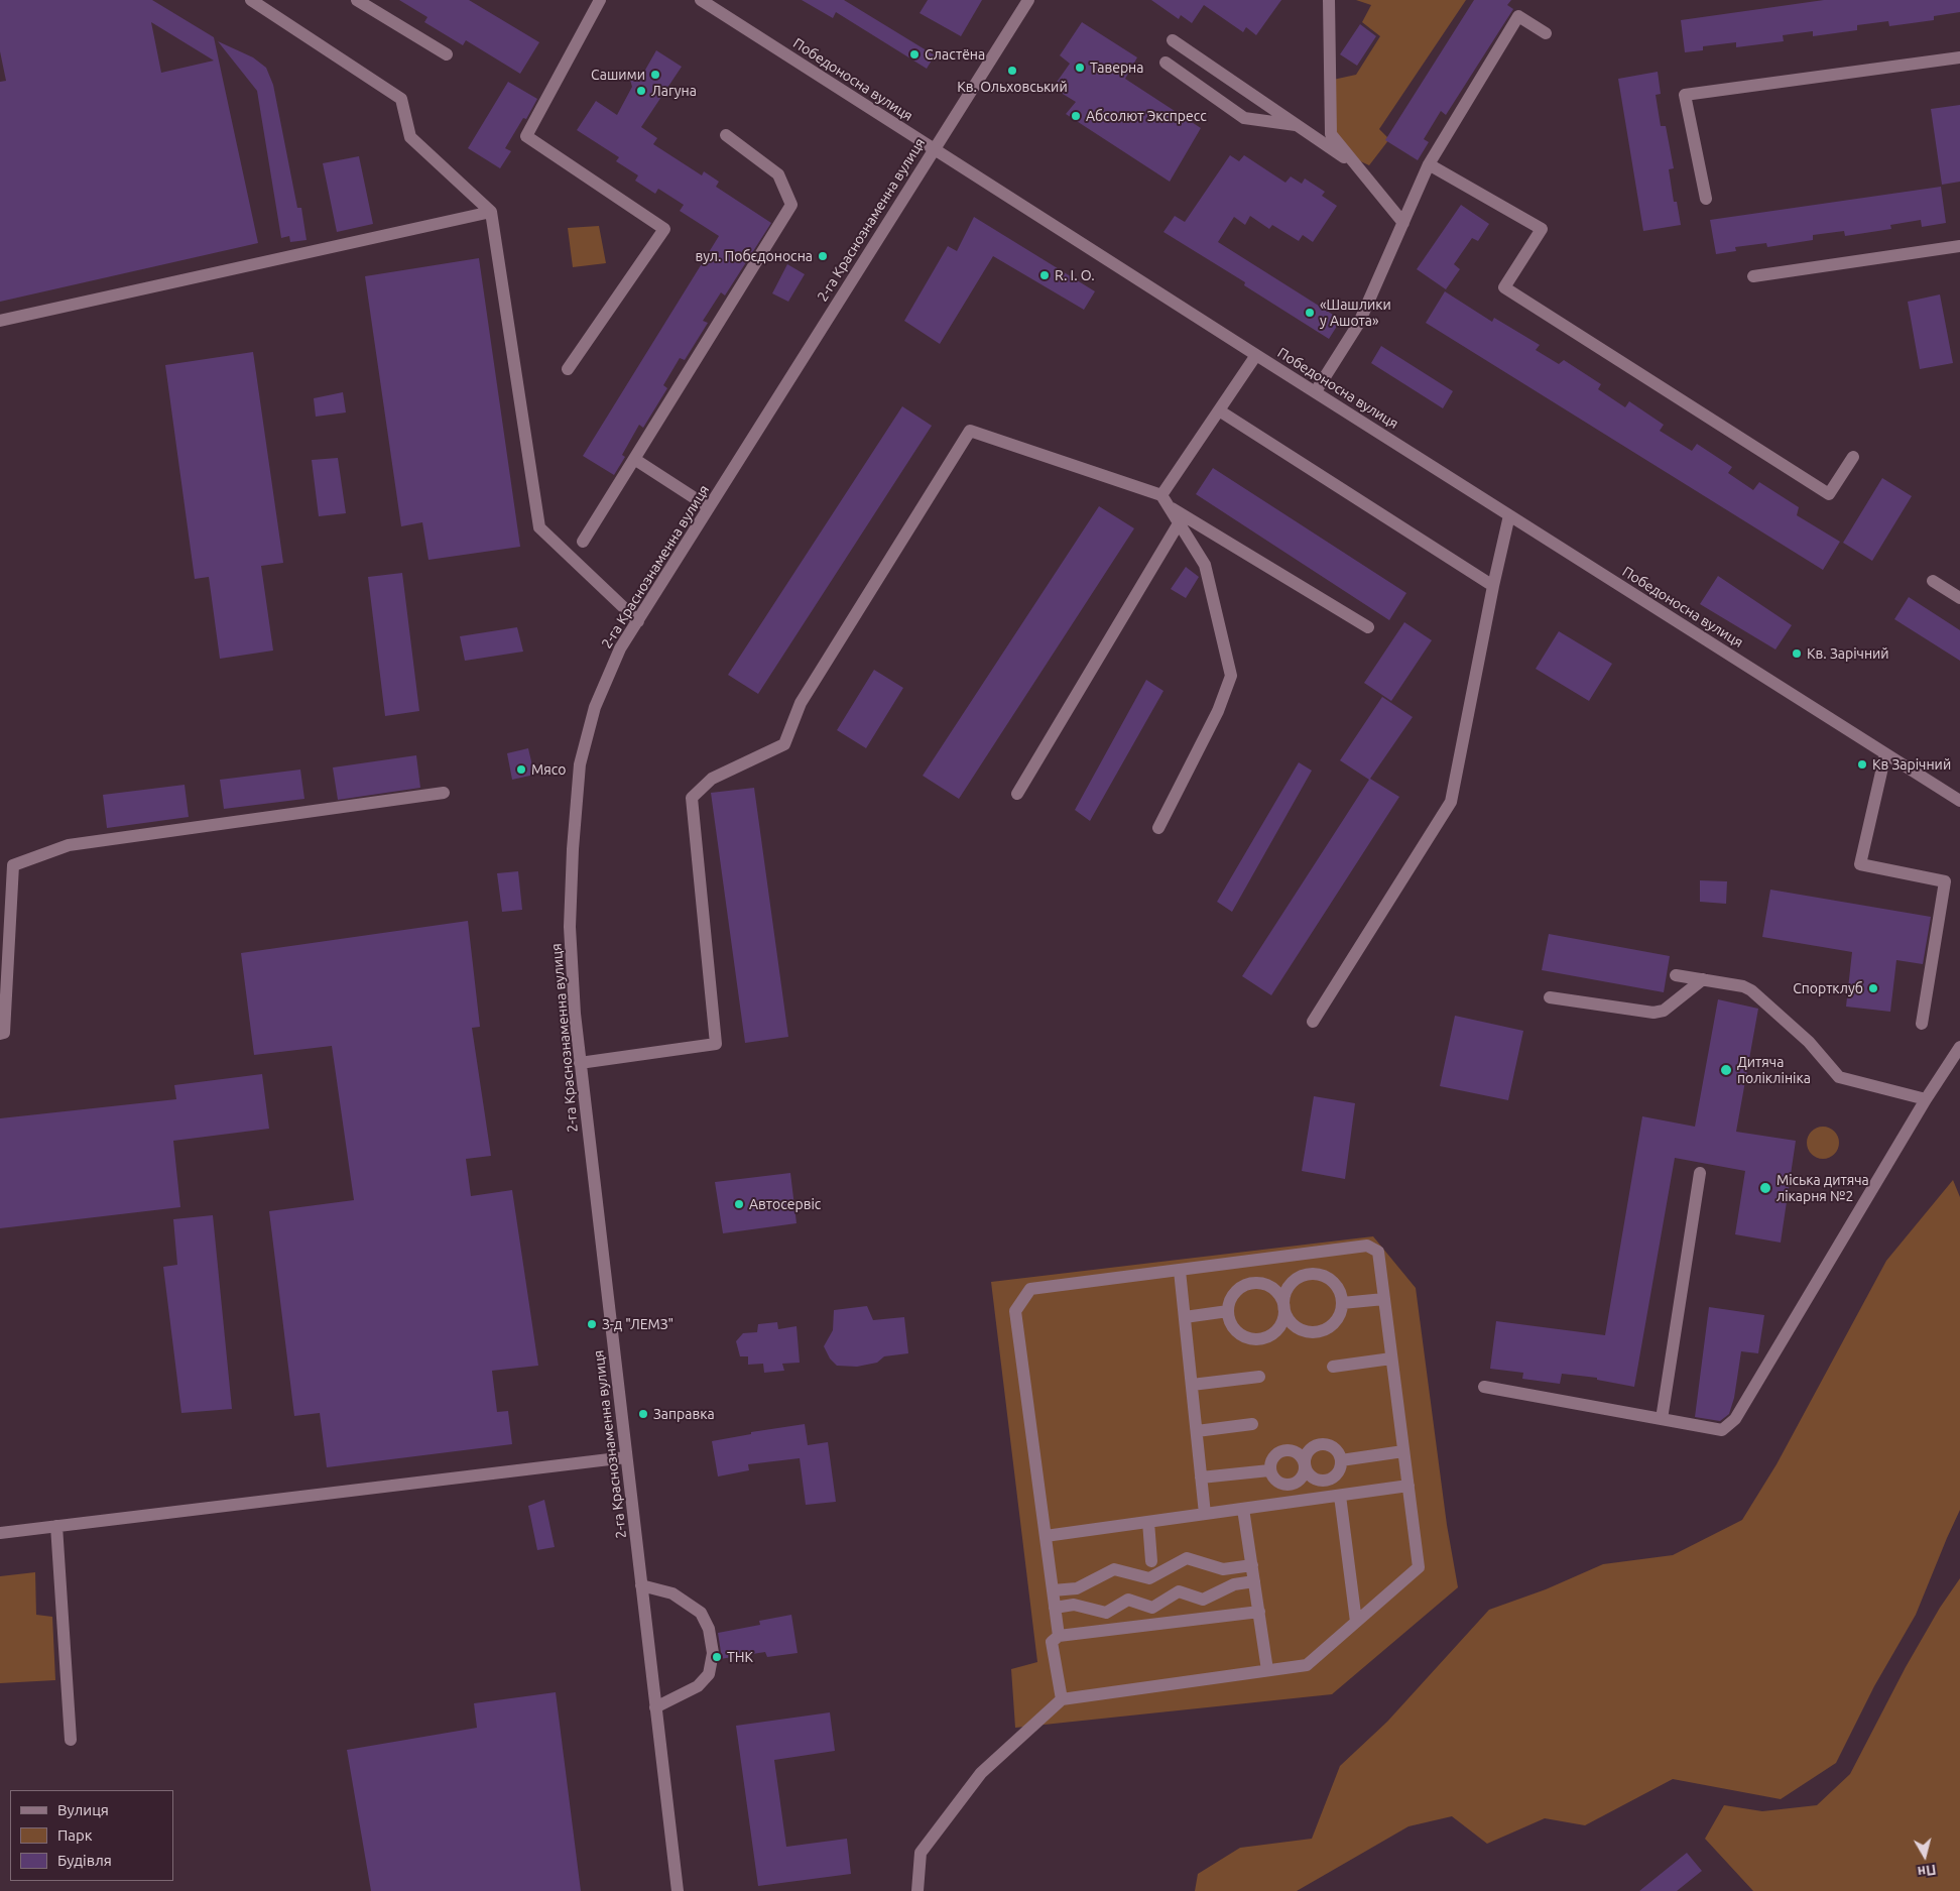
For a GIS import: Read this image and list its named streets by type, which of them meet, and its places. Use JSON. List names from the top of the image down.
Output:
{
  "streets": {
    "street": ["Победоносна вулиця", "2-га Краснознаменна вулиця"]
  },
  "crossings": [
    ["Победоносна вулиця", "2-га Краснознаменна вулиця"]
  ],
  "places": [
    "Сластёна",
    "Таверна",
    "Кв. Ольховський",
    "Сашими",
    "Лагуна",
    "Абсолют Экспресс",
    "вул. Побєдоносна",
    "R. I. O.",
    "«Шашлики у Ашота»",
    "Кв. Зарічний",
    "Кв Зарічний",
    "Мясо",
    "Спортклуб",
    "Дитяча поліклініка",
    "Міська дитяча лікарня №2",
    "Автосервіс",
    "З-д \"ЛЕМЗ\"",
    "Заправка",
    "ТНК"
  ],
  "legend": ["Вулиця", "Парк", "Будівля"],
  "north": "bottom"
}
